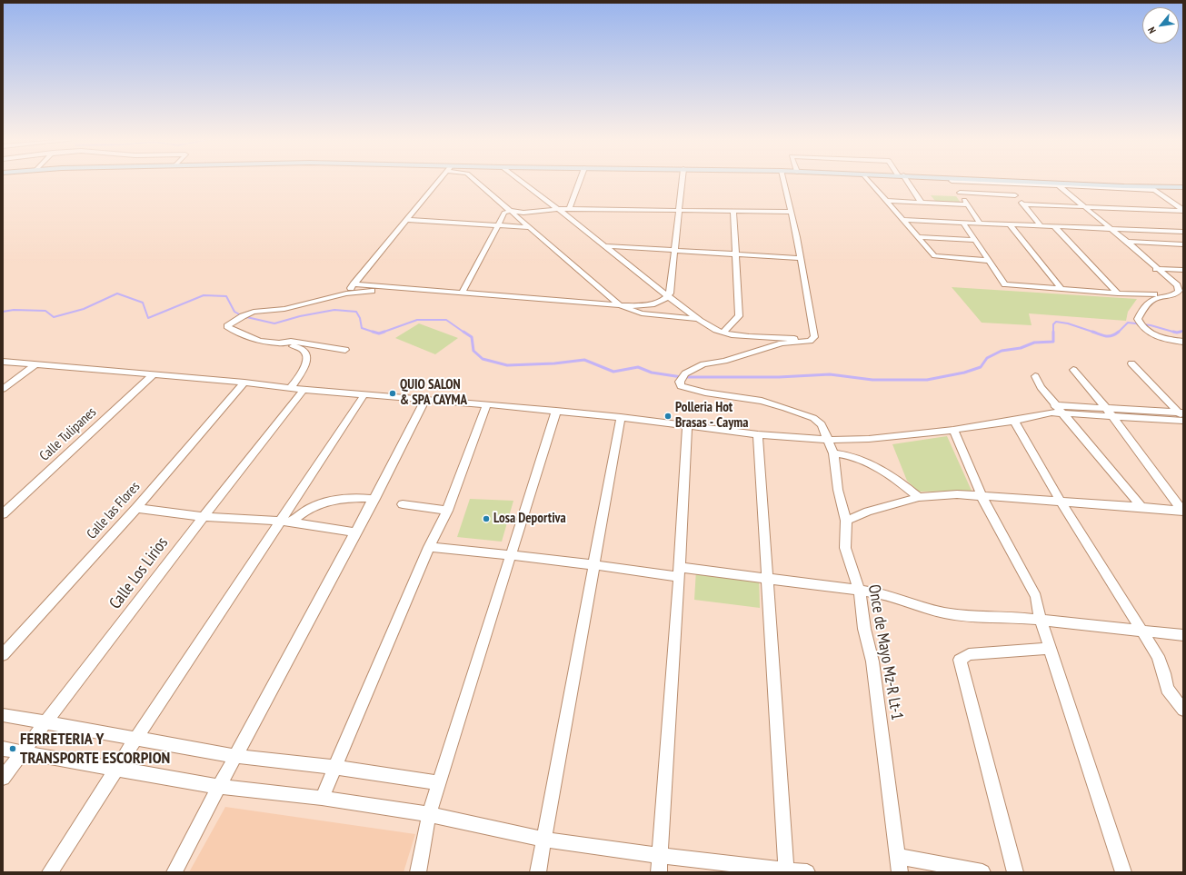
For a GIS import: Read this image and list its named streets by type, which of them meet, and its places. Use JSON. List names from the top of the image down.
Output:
{
  "streets": {
    "street": [
      "Calle Tulipanes",
      "Calle las Flores",
      "Calle Los Lirios",
      "Once de Mayo Mz-R Lt-1"
    ]
  },
  "places": [
    "QUIO SALON & SPA CAYMA",
    "Polleria Hot Brasas - Cayma",
    "Losa Deportiva",
    "FERRETERIA Y TRANSPORTE ESCORPION"
  ],
  "north": "bottom left"
}
